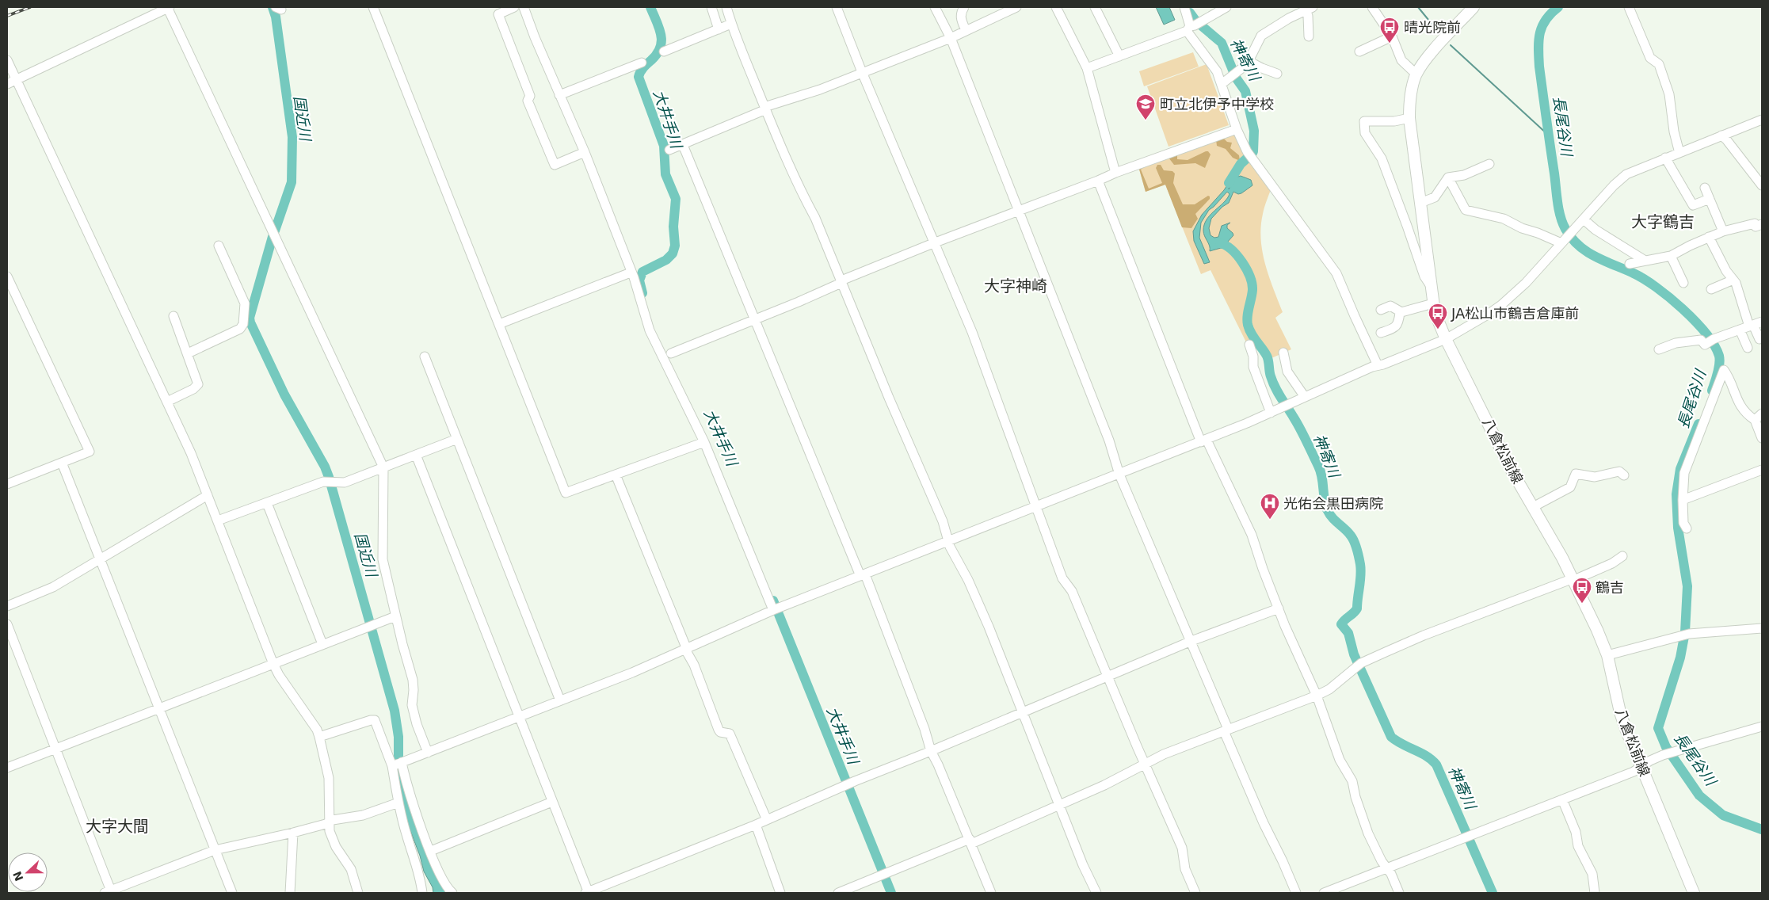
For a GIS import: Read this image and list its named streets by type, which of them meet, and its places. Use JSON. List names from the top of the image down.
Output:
{
  "streets": {
    "main road": ["八倉松前線"]
  },
  "districts": ["大字鶴吉", "大字神崎", "大字大間"],
  "water": [
    "神寄川",
    "国近川",
    "大井手川",
    "長尾谷川"
  ],
  "places": {
    "bus stop": ["晴光院前", "JA松山市鶴吉倉庫前", "鶴吉"],
    "school or university": ["町立北伊予中学校"],
    "hospital": ["光佑会黒田病院"]
  },
  "north": "left"
}
